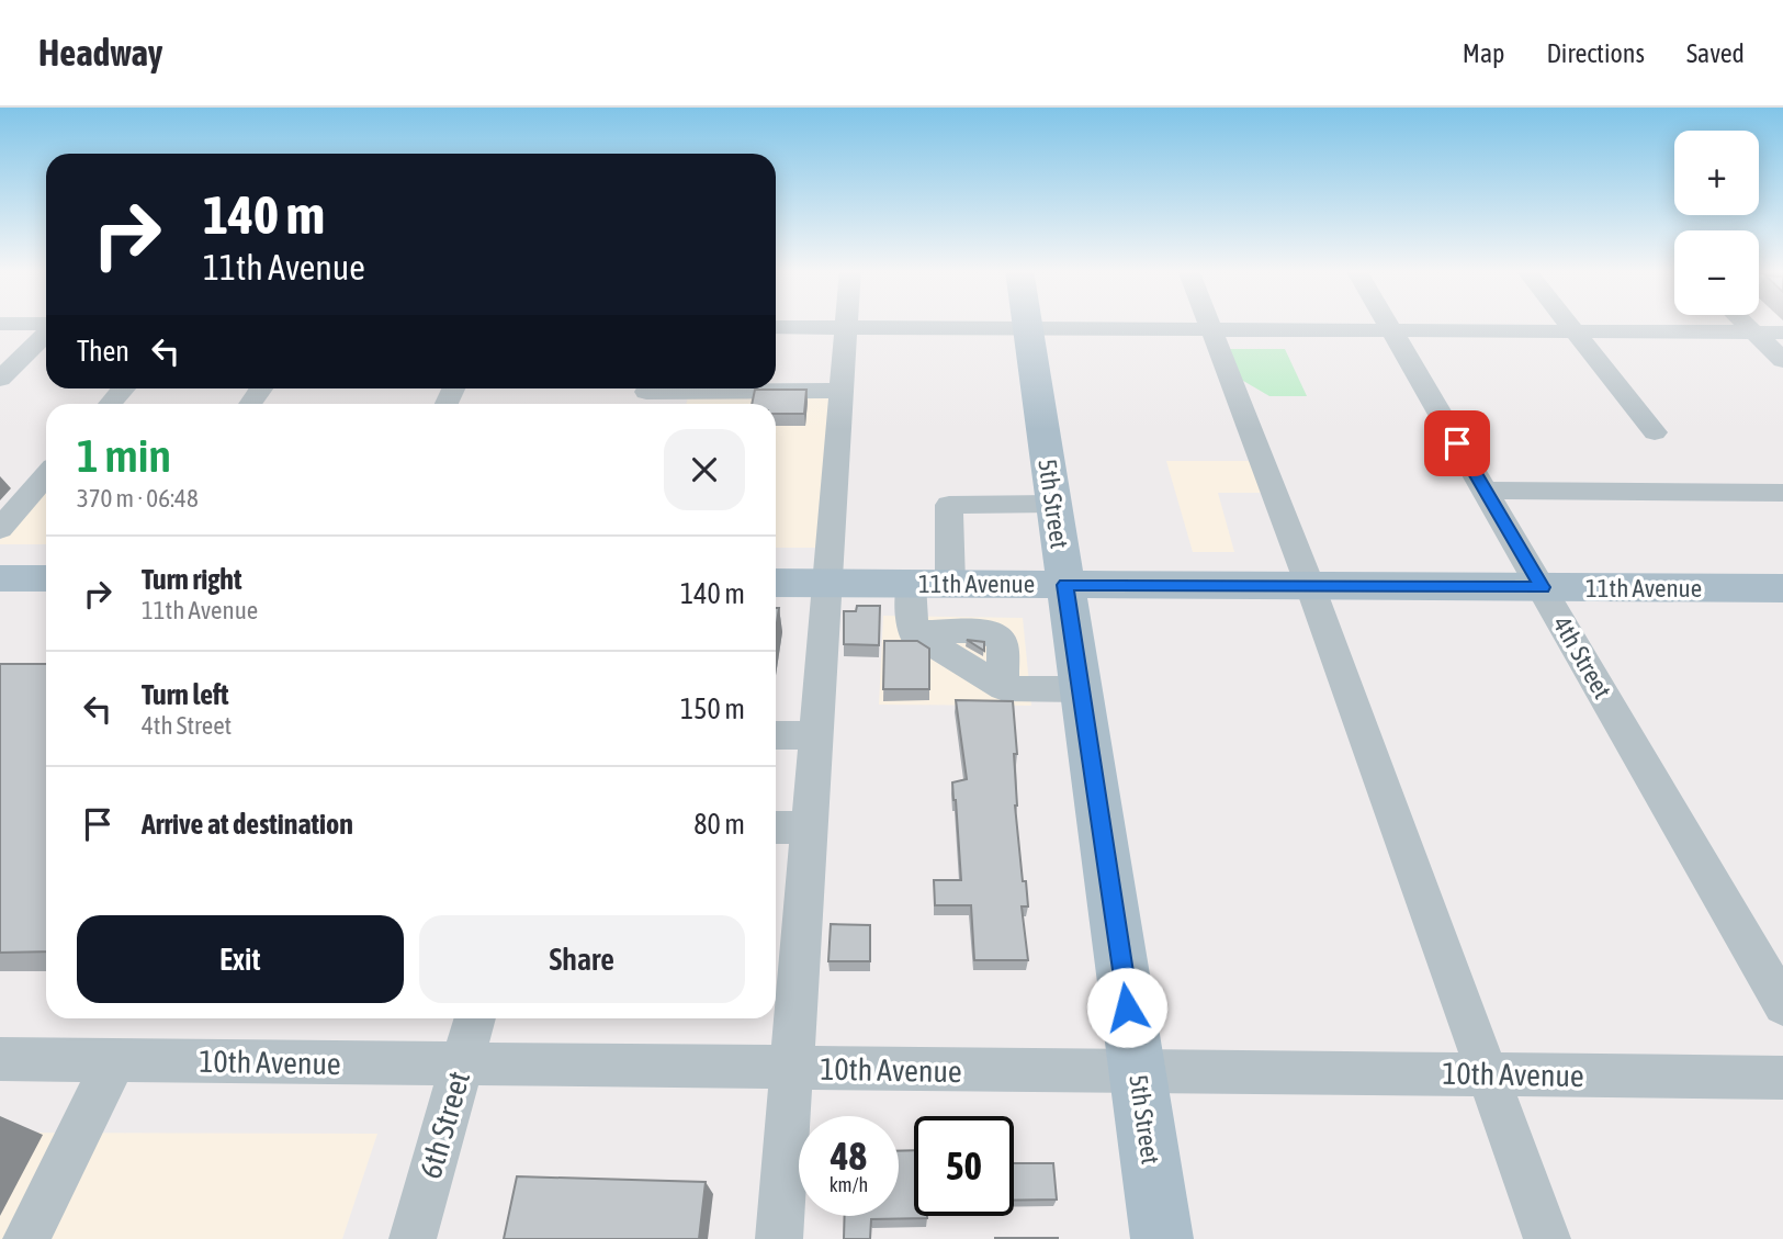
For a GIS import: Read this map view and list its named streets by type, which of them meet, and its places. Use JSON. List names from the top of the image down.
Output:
{
  "streets": {
    "main road": ["5th Street", "11th Avenue"],
    "street": ["4th Street", "10th Avenue", "6th Street"]
  },
  "crossings": [
    ["5th Street", "11th Avenue"],
    ["5th Street", "10th Avenue"],
    ["11th Avenue", "4th Street"],
    ["10th Avenue", "6th Street"]
  ],
  "page": {
    "header": "Headway",
    "nav": ["Map", "Directions", "Saved"],
    "map_buttons": ["+", "−"],
    "turn": ["140 m", "11th Avenue"],
    "then": "Then",
    "heading": ["1 min", "370 m · 06:48"],
    "list": [
      {
        "name": "Turn right",
        "note": "11th Avenue",
        "value": "140 m"
      },
      {
        "name": "Turn left",
        "note": "4th Street",
        "value": "150 m"
      },
      {
        "name": "Arrive at destination",
        "value": "80 m"
      }
    ],
    "buttons": ["Exit", "Share"],
    "speed": "48 km/h",
    "limit": "50"
  }
}
